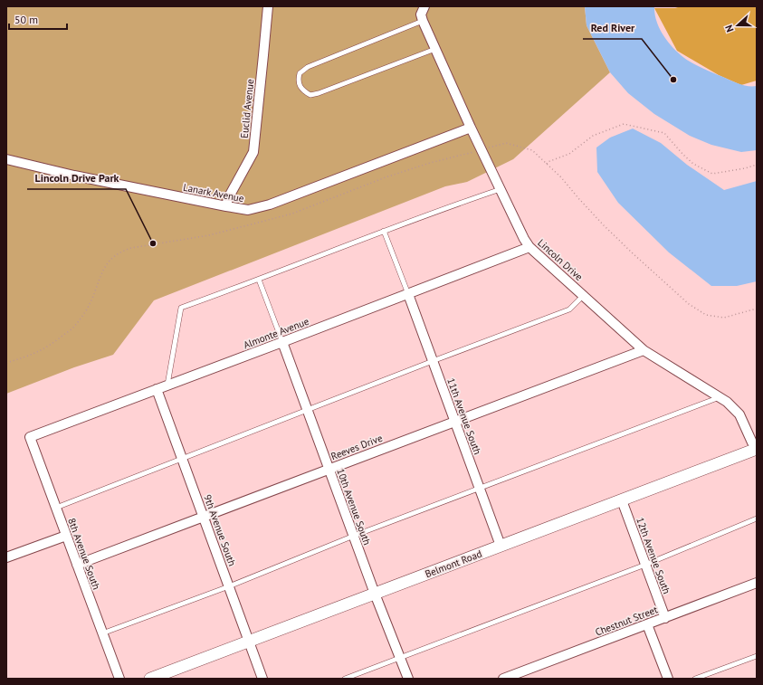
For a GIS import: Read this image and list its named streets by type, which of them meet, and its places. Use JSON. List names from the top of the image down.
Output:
{
  "streets": {
    "street": [
      "Euclid Avenue",
      "Lanark Avenue",
      "Lincoln Drive",
      "Almonte Avenue",
      "11th Avenue South",
      "Reeves Drive",
      "10th Avenue South",
      "9th Avenue South",
      "8th Avenue South",
      "12th Avenue South",
      "Belmont Road",
      "Chestnut Street"
    ]
  },
  "crossings": [
    ["Euclid Avenue", "Lanark Avenue"],
    ["Lanark Avenue", "Lincoln Drive"],
    ["Lincoln Drive", "Almonte Avenue"],
    ["Lincoln Drive", "Reeves Drive"],
    ["Almonte Avenue", "11th Avenue South"],
    ["Almonte Avenue", "10th Avenue South"],
    ["Almonte Avenue", "9th Avenue South"],
    ["Almonte Avenue", "8th Avenue South"],
    ["11th Avenue South", "Reeves Drive"],
    ["11th Avenue South", "Belmont Road"],
    ["Reeves Drive", "10th Avenue South"],
    ["Reeves Drive", "9th Avenue South"],
    ["Reeves Drive", "8th Avenue South"],
    ["10th Avenue South", "Belmont Road"],
    ["9th Avenue South", "Belmont Road"],
    ["12th Avenue South", "Belmont Road"],
    ["12th Avenue South", "Chestnut Street"]
  ],
  "places": ["Red River", "Lincoln Drive Park"],
  "scale_bar": "50 m",
  "north": "left"
}
